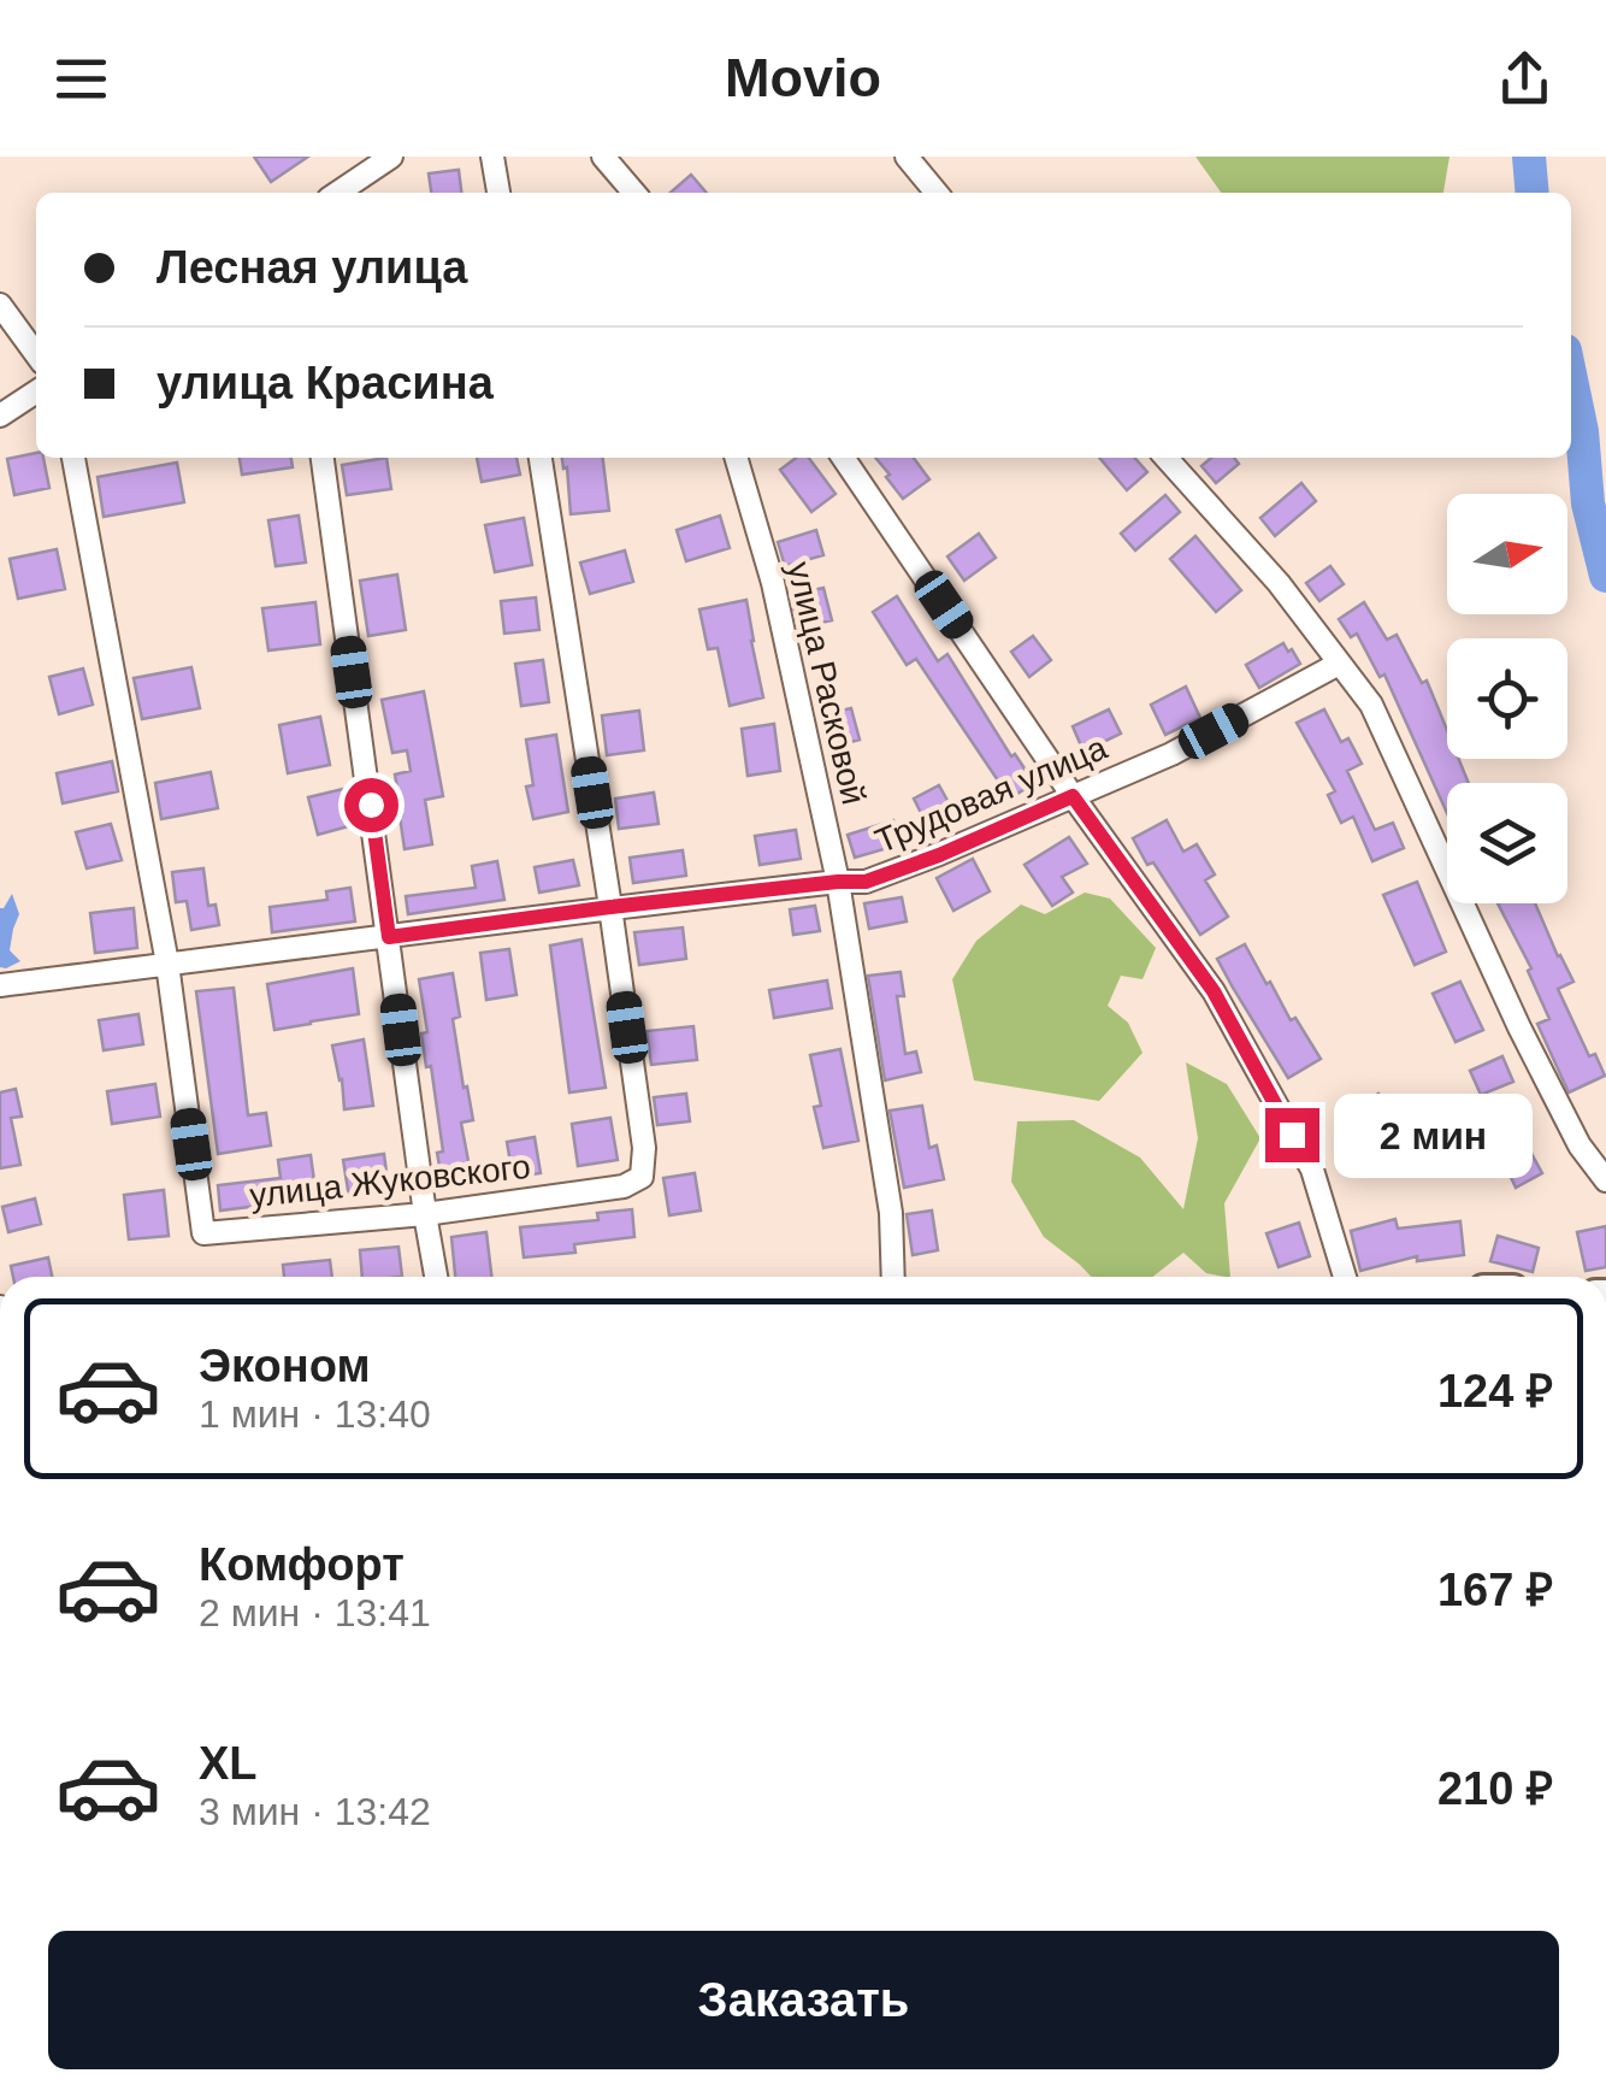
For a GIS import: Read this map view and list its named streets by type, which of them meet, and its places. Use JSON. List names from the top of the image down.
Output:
{
  "streets": {
    "street": ["улица Расковой", "Трудовая улица", "улица Жуковского"]
  },
  "crossings": [
    ["улица Расковой", "Трудовая улица"],
    ["Трудовая улица", "улица Жуковского"]
  ],
  "north": "right",
  "page": {
    "header": "Movio",
    "banner": ["Лесная улица", "улица Красина"],
    "bubble": "2 мин",
    "list": [
      {
        "name": "Эконом",
        "note": "1 мин · 13:40",
        "value": "124 ₽"
      },
      {
        "name": "Комфорт",
        "note": "2 мин · 13:41",
        "value": "167 ₽"
      },
      {
        "name": "XL",
        "note": "3 мин · 13:42",
        "value": "210 ₽"
      }
    ],
    "buttons": "Заказать"
  }
}
